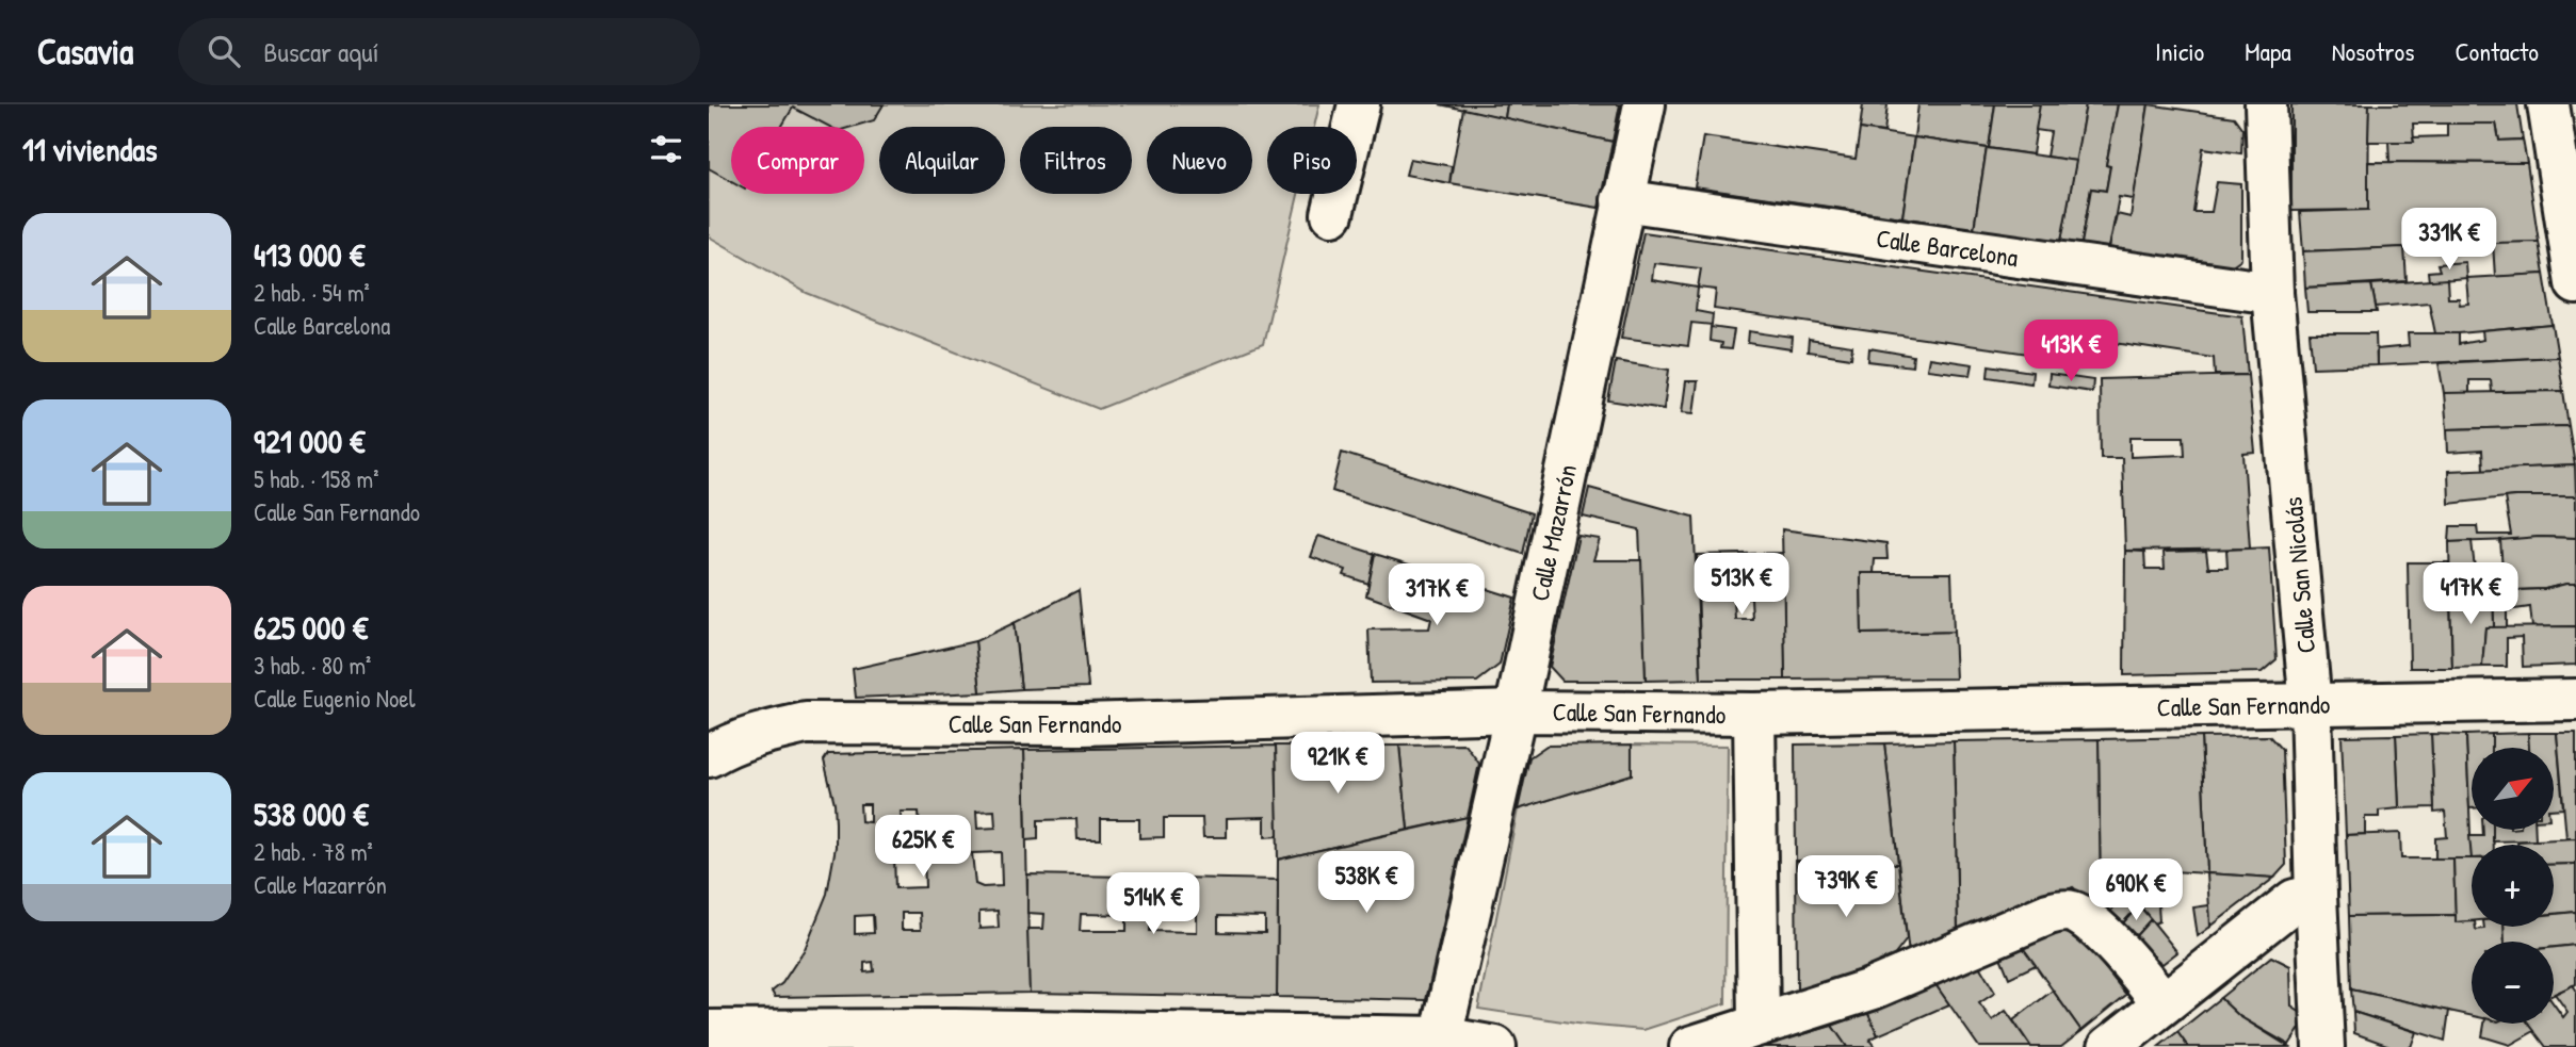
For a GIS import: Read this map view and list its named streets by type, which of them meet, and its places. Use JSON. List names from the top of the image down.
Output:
{
  "streets": {
    "street": [
      "Calle Barcelona",
      "Calle Mazarrón",
      "Calle San Nicolás",
      "Calle San Fernando"
    ]
  },
  "crossings": [
    ["Calle Barcelona", "Calle Mazarrón"],
    ["Calle Barcelona", "Calle San Nicolás"],
    ["Calle Mazarrón", "Calle San Fernando"],
    ["Calle San Nicolás", "Calle San Fernando"]
  ],
  "north": "top right",
  "page": {
    "header": "Casavia",
    "search": "Buscar aquí",
    "nav": [
      "Inicio",
      "Mapa",
      "Nosotros",
      "Contacto"
    ],
    "heading": "11 viviendas",
    "chip": [
      "Comprar",
      "Alquilar",
      "Filtros",
      "Nuevo",
      "Piso"
    ],
    "list": [
      {
        "name": "413 000 €",
        "note": "2 hab. · 54 m² · Calle Barcelona"
      },
      {
        "name": "921 000 €",
        "note": "5 hab. · 158 m² · Calle San Fernando"
      },
      {
        "name": "625 000 €",
        "note": "3 hab. · 80 m² · Calle Eugenio Noel"
      },
      {
        "name": "538 000 €",
        "note": "2 hab. · 78 m² · Calle Mazarrón"
      }
    ],
    "price": [
      "331K €",
      "413K €",
      "513K €",
      "417K €",
      "317K €",
      "921K €",
      "625K €",
      "538K €",
      "739K €",
      "690K €",
      "514K €"
    ],
    "map_buttons": ["+", "−"]
  }
}
